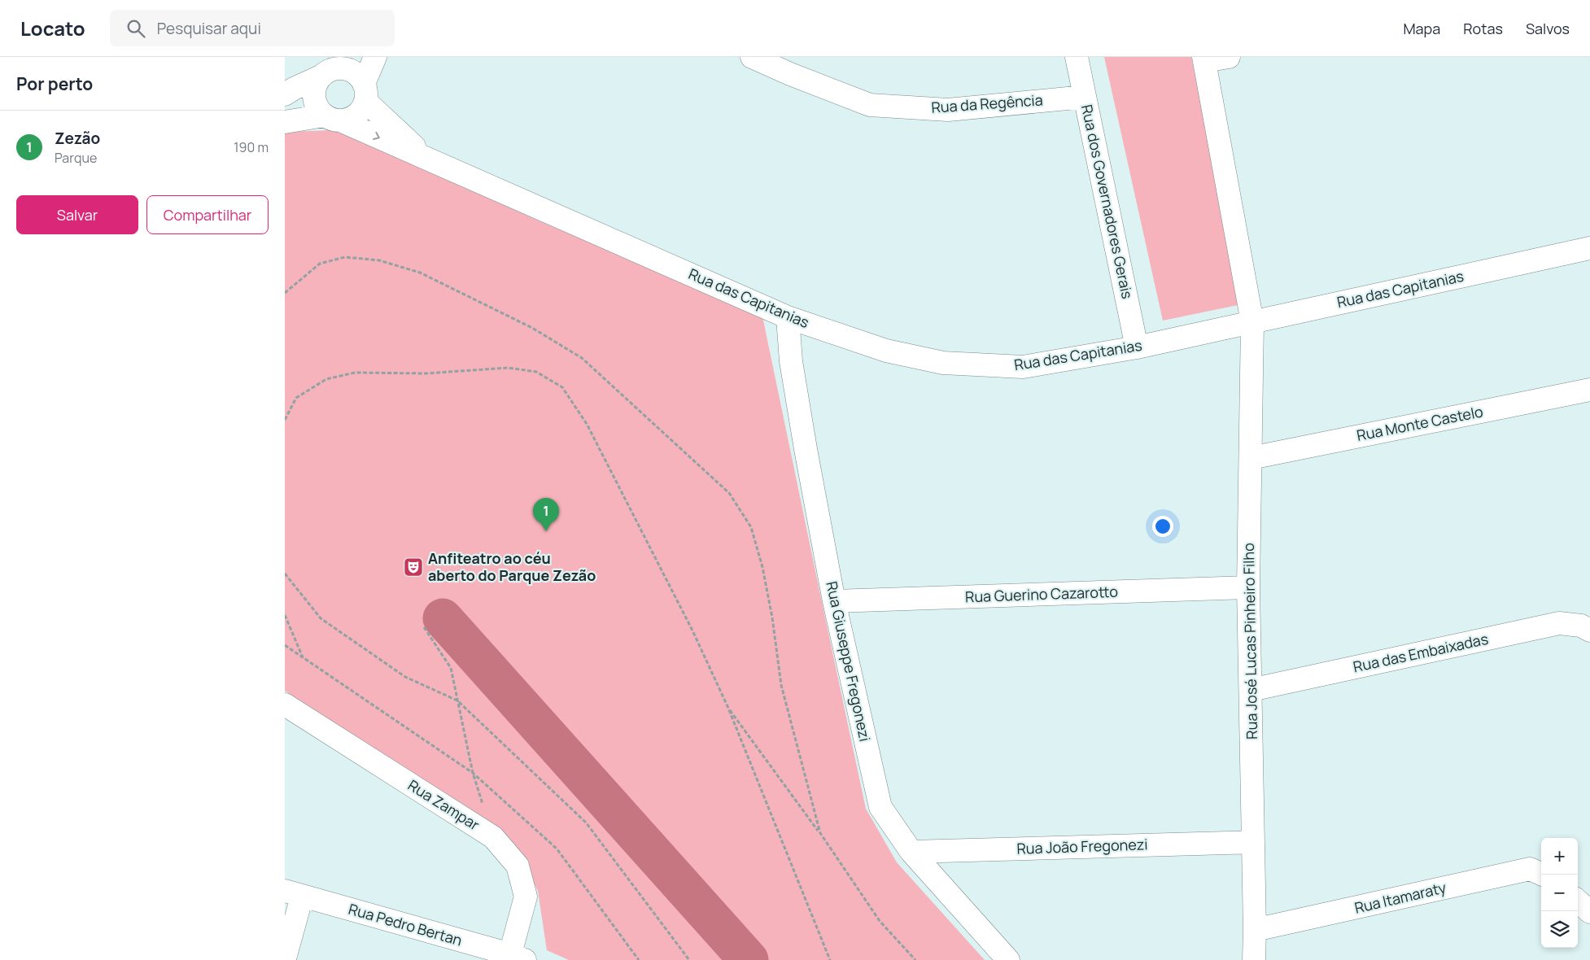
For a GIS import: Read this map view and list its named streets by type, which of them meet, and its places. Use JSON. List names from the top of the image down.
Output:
{
  "streets": {
    "street": [
      "Rua da Regência",
      "Rua dos Governadores Gerais",
      "Rua das Capitanias",
      "Rua Monte Castelo",
      "Rua Guerino Cazarotto",
      "Rua José Lucas Pinheiro Filho",
      "Rua das Embaixadas",
      "Rua Giuseppe Fregonezi",
      "Rua Zampar",
      "Rua João Fregonezi",
      "Rua Itamaraty",
      "Rua Pedro Bertan"
    ]
  },
  "crossings": [
    ["Rua da Regência", "Rua dos Governadores Gerais"],
    ["Rua dos Governadores Gerais", "Rua das Capitanias"],
    ["Rua das Capitanias", "Rua José Lucas Pinheiro Filho"],
    ["Rua das Capitanias", "Rua Giuseppe Fregonezi"],
    ["Rua Monte Castelo", "Rua José Lucas Pinheiro Filho"],
    ["Rua Guerino Cazarotto", "Rua José Lucas Pinheiro Filho"],
    ["Rua Guerino Cazarotto", "Rua Giuseppe Fregonezi"],
    ["Rua José Lucas Pinheiro Filho", "Rua das Embaixadas"],
    ["Rua José Lucas Pinheiro Filho", "Rua João Fregonezi"],
    ["Rua José Lucas Pinheiro Filho", "Rua Itamaraty"],
    ["Rua Giuseppe Fregonezi", "Rua João Fregonezi"],
    ["Rua Zampar", "Rua Pedro Bertan"]
  ],
  "places": {
    "theatre": ["Anfiteatro ao céu aberto do Parque Zezão"]
  },
  "page": {
    "header": "Locato",
    "search": "Pesquisar aqui",
    "nav": ["Mapa", "Rotas", "Salvos"],
    "heading": "Por perto",
    "list": [
      {
        "mark": "1",
        "name": "Zezão",
        "note": "Parque",
        "value": "190 m"
      }
    ],
    "buttons": ["Salvar", "Compartilhar"],
    "pins": "1",
    "map_buttons": ["+", "−"]
  }
}
